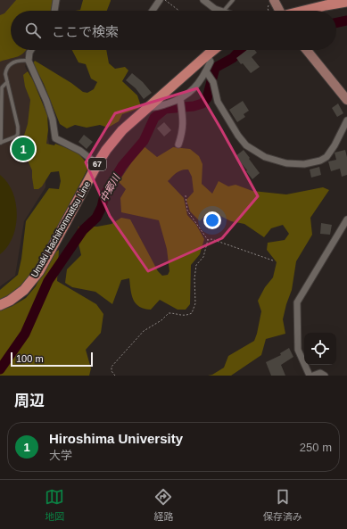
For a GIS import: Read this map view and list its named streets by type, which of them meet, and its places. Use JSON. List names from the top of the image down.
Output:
{
  "streets": {
    "main road": ["67", "Umaki Hachihonmatsu Line"]
  },
  "water": ["中郷川"],
  "scale_bar": "100 m",
  "page": {
    "search": "ここで検索",
    "pins": "1",
    "scale": "100 m",
    "heading": "周辺",
    "list": [
      {
        "mark": "1",
        "name": "Hiroshima University",
        "note": "大学",
        "value": "250 m"
      }
    ],
    "nav": ["地図", "経路", "保存済み"]
  }
}
